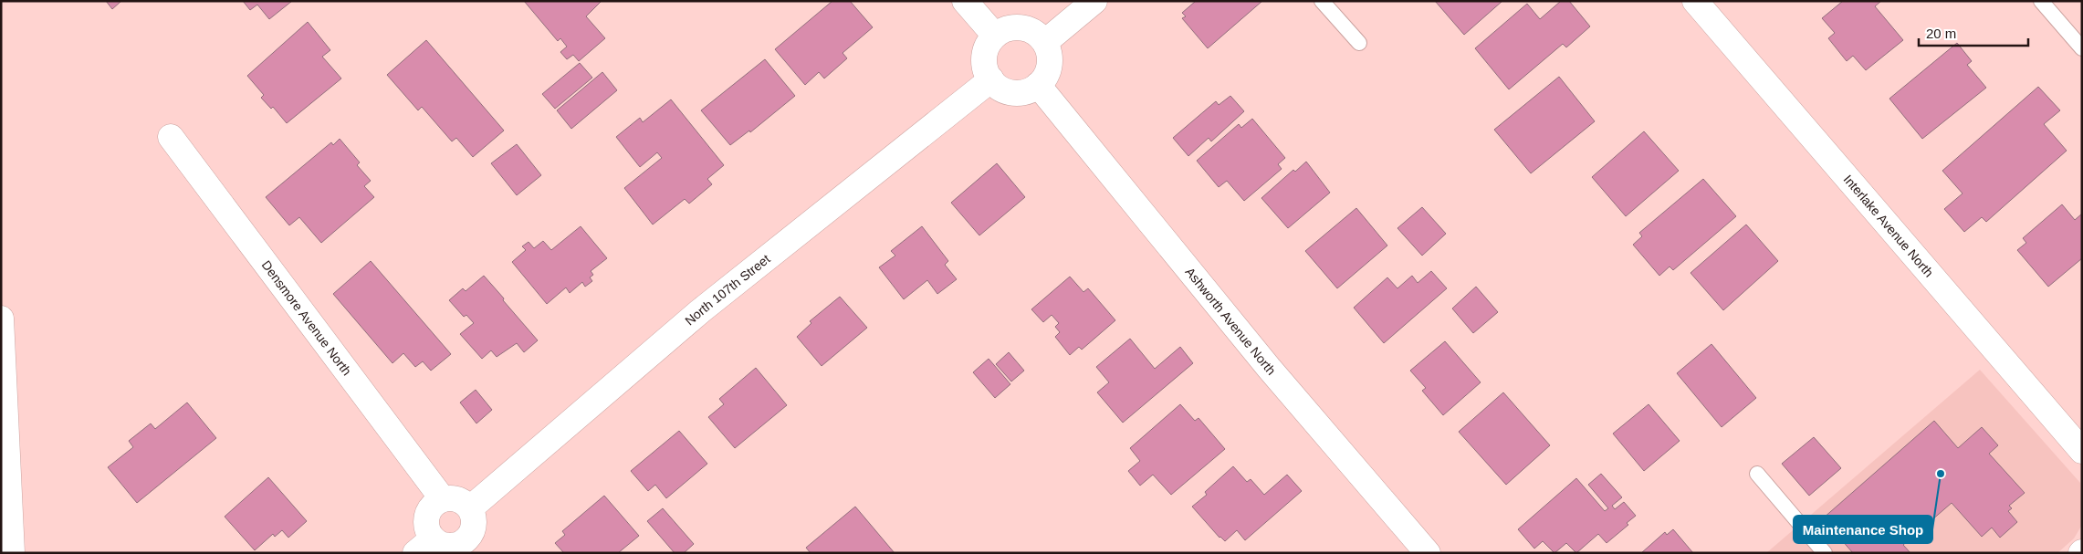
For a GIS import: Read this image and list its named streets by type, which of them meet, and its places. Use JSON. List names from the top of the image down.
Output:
{
  "streets": {
    "street": [
      "Interlake Avenue North",
      "North 107th Street",
      "Densmore Avenue North",
      "Ashworth Avenue North"
    ]
  },
  "crossings": [
    ["North 107th Street", "Ashworth Avenue North"]
  ],
  "places": ["Maintenance Shop"],
  "scale_bar": "20 m"
}
